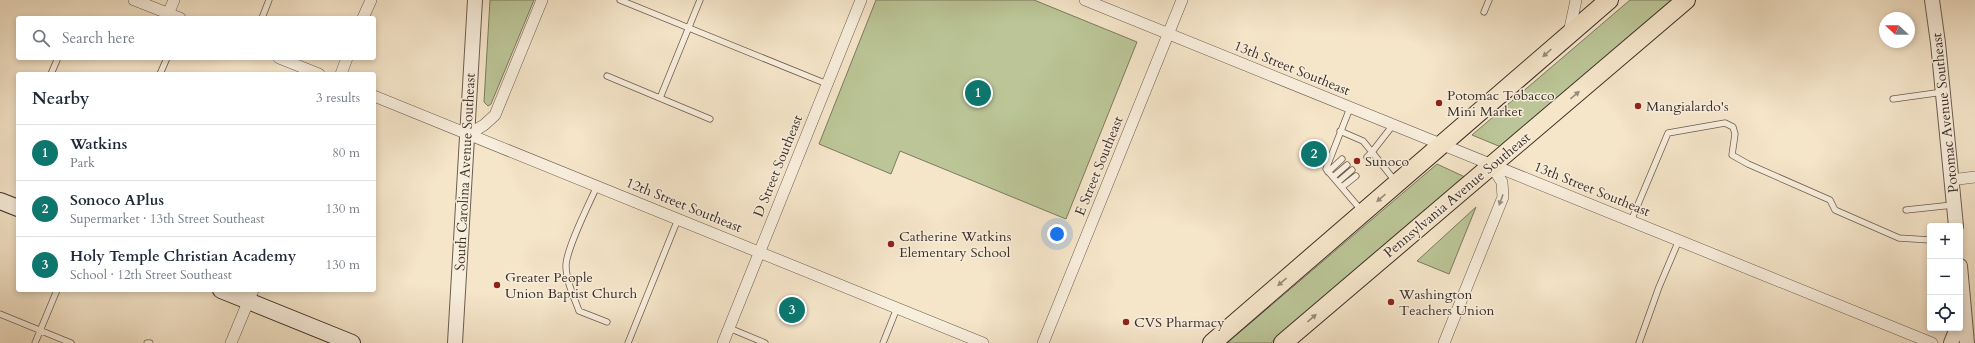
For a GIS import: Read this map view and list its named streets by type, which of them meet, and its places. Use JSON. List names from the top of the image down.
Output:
{
  "streets": {
    "main road": ["Pennsylvania Avenue Southeast"],
    "street": [
      "13th Street Southeast",
      "Potomac Avenue Southeast",
      "D Street Southeast",
      "E Street Southeast",
      "South Carolina Avenue Southeast",
      "12th Street Southeast"
    ]
  },
  "crossings": [
    ["13th Street Southeast", "E Street Southeast"],
    ["13th Street Southeast", "Pennsylvania Avenue Southeast"],
    ["D Street Southeast", "12th Street Southeast"],
    ["South Carolina Avenue Southeast", "12th Street Southeast"]
  ],
  "places": [
    "Potomac Tobacco Mini Market",
    "Mangialardo's",
    "Sunoco",
    "Catherine Watkins Elementary School",
    "Greater People Union Baptist Church",
    "Washington Teachers Union",
    "CVS Pharmacy"
  ],
  "north": "left",
  "page": {
    "search": "Search here",
    "heading": ["Nearby", "3 results"],
    "pins": ["1", "2", "3"],
    "list": [
      {
        "mark": "1",
        "name": "Watkins",
        "note": "Park",
        "value": "80 m"
      },
      {
        "mark": "2",
        "name": "Sonoco APlus",
        "note": "Supermarket · 13th Street Southeast",
        "value": "130 m"
      },
      {
        "mark": "3",
        "name": "Holy Temple Christian Academy",
        "note": "School · 12th Street Southeast",
        "value": "130 m"
      }
    ],
    "map_buttons": ["+", "−"]
  }
}
